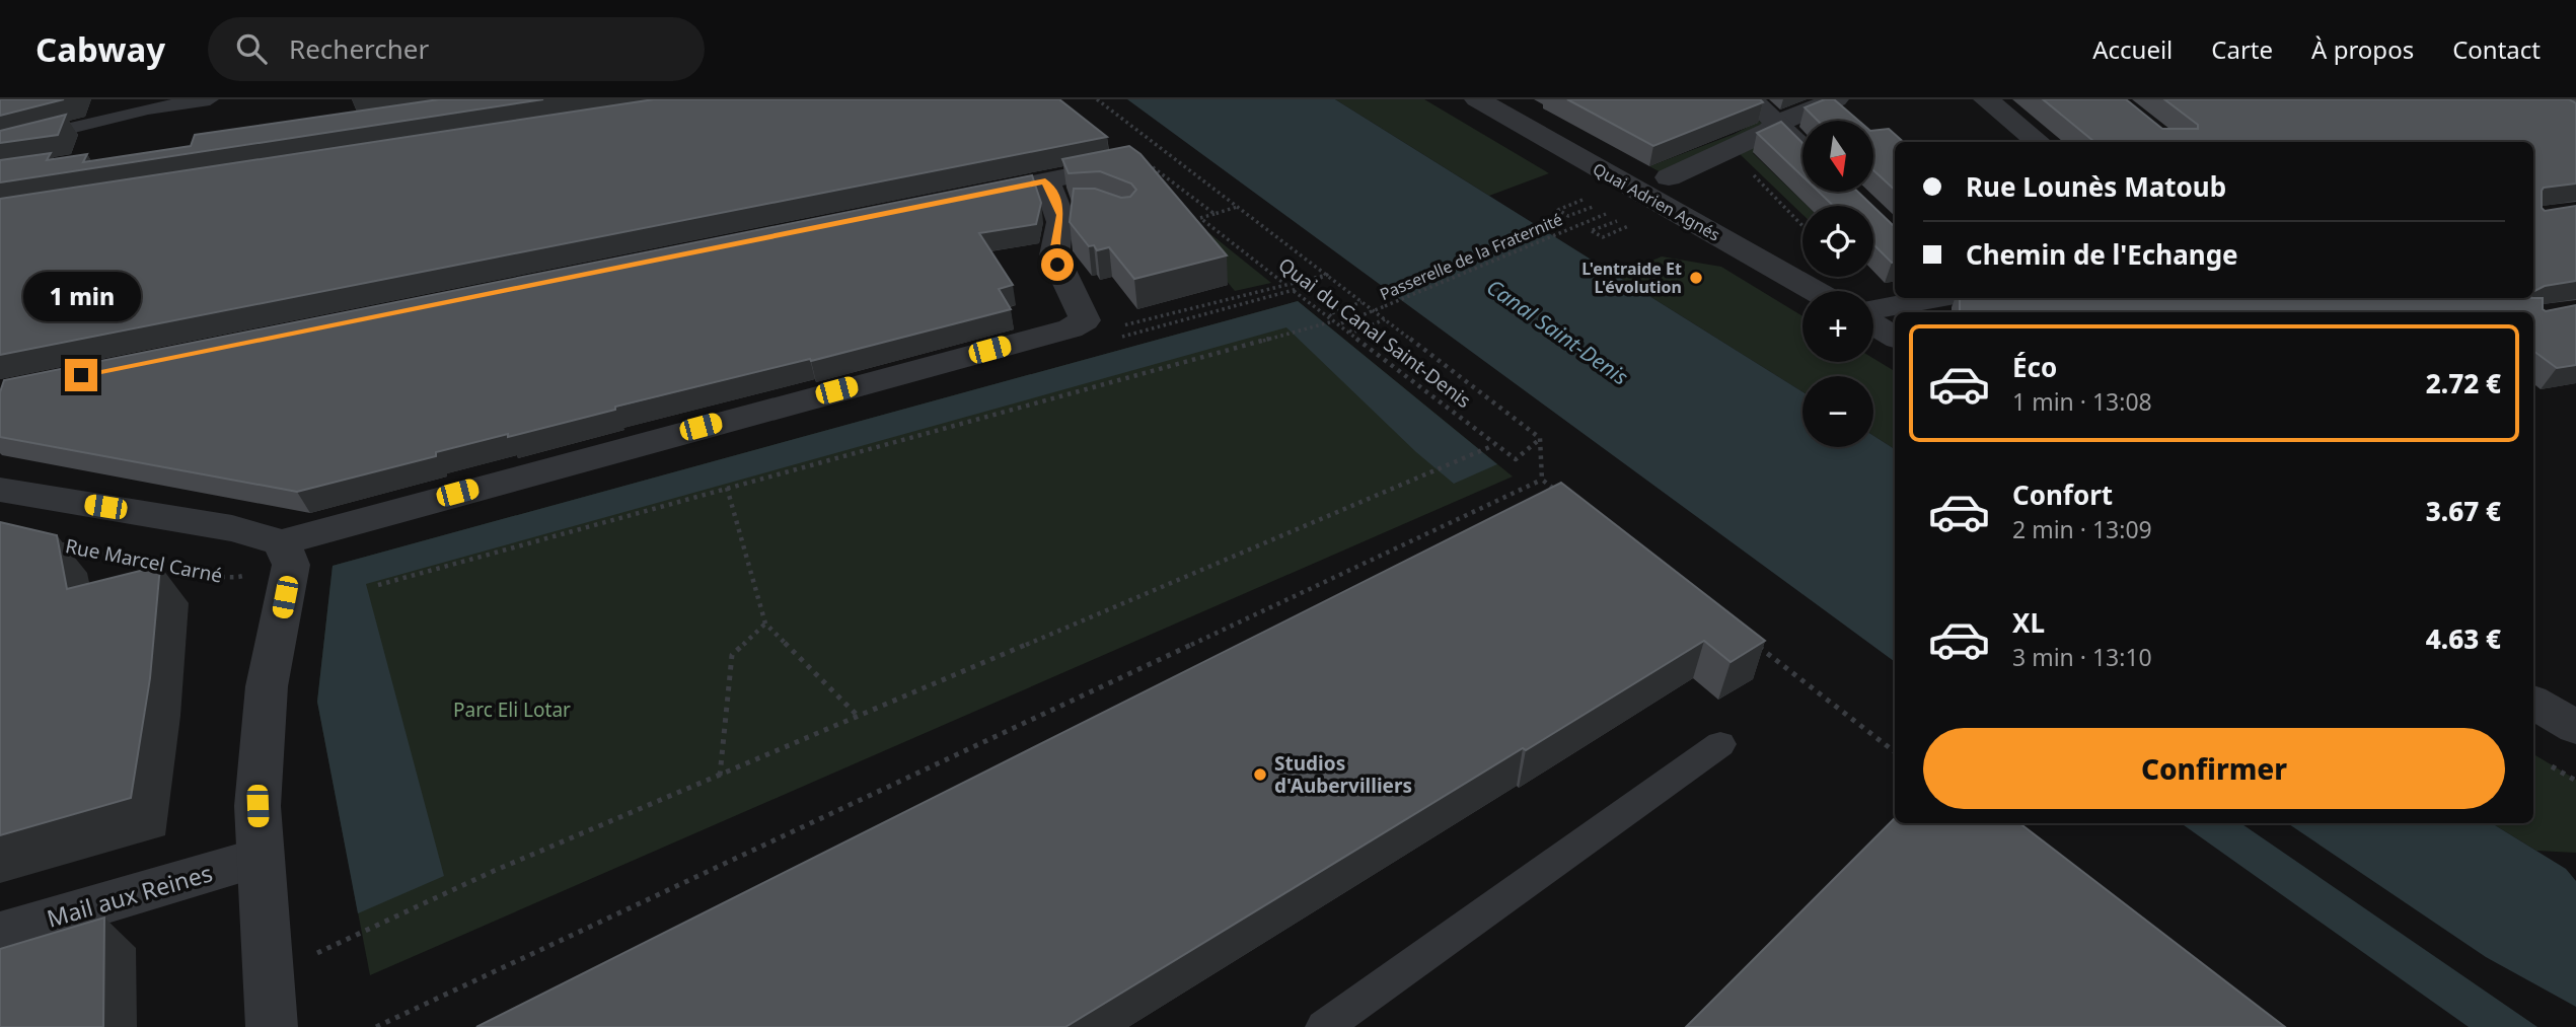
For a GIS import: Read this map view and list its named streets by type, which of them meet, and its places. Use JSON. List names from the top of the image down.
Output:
{
  "streets": {
    "street": ["Quai Adrien Agnés", "Mail aux Reines"],
    "path": ["Passerelle de la Fraternité", "Quai du Canal Saint-Denis", "Rue Marcel Carné"]
  },
  "crossings": [
    ["Passerelle de la Fraternité", "Quai du Canal Saint-Denis"]
  ],
  "water": ["Canal Saint-Denis"],
  "parks": ["Parc Eli Lotar"],
  "places": ["L'entraide Et L'évolution", "Studios d'Aubervilliers"],
  "north": "bottom",
  "page": {
    "header": "Cabway",
    "search": "Rechercher",
    "nav": [
      "Accueil",
      "Carte",
      "À propos",
      "Contact"
    ],
    "map_buttons": ["+", "−"],
    "banner": ["Rue Lounès Matoub", "Chemin de l'Echange"],
    "bubble": "1 min",
    "list": [
      {
        "name": "Éco",
        "note": "1 min · 13:08",
        "value": "2.72 €"
      },
      {
        "name": "Confort",
        "note": "2 min · 13:09",
        "value": "3.67 €"
      },
      {
        "name": "XL",
        "note": "3 min · 13:10",
        "value": "4.63 €"
      }
    ],
    "buttons": "Confirmer"
  }
}
